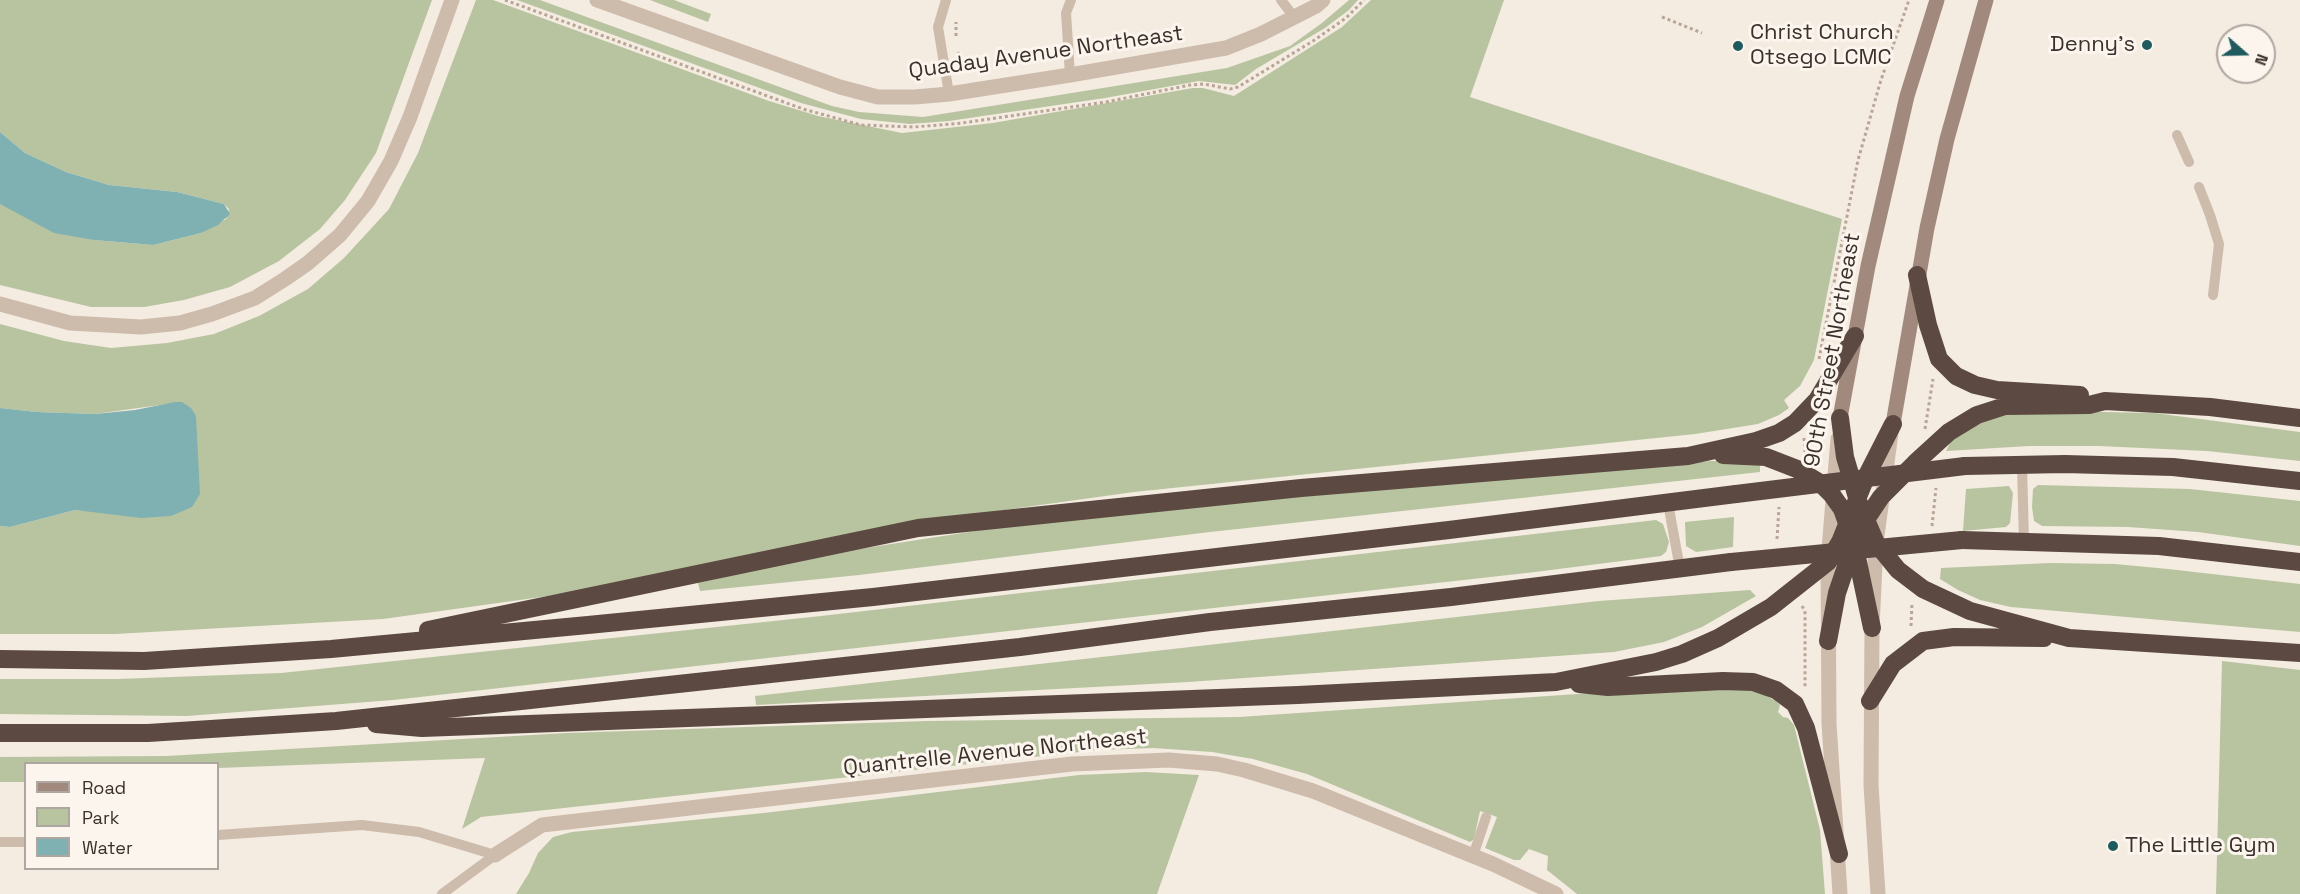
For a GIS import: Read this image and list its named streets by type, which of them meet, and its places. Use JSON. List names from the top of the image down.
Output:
{
  "streets": {
    "main road": ["90th Street Northeast"],
    "street": ["Quaday Avenue Northeast", "Quantrelle Avenue Northeast"]
  },
  "places": ["Denny's", "Christ Church Otsego LCMC", "The Little Gym"],
  "legend": ["Road", "Park", "Water"],
  "north": "right"
}
